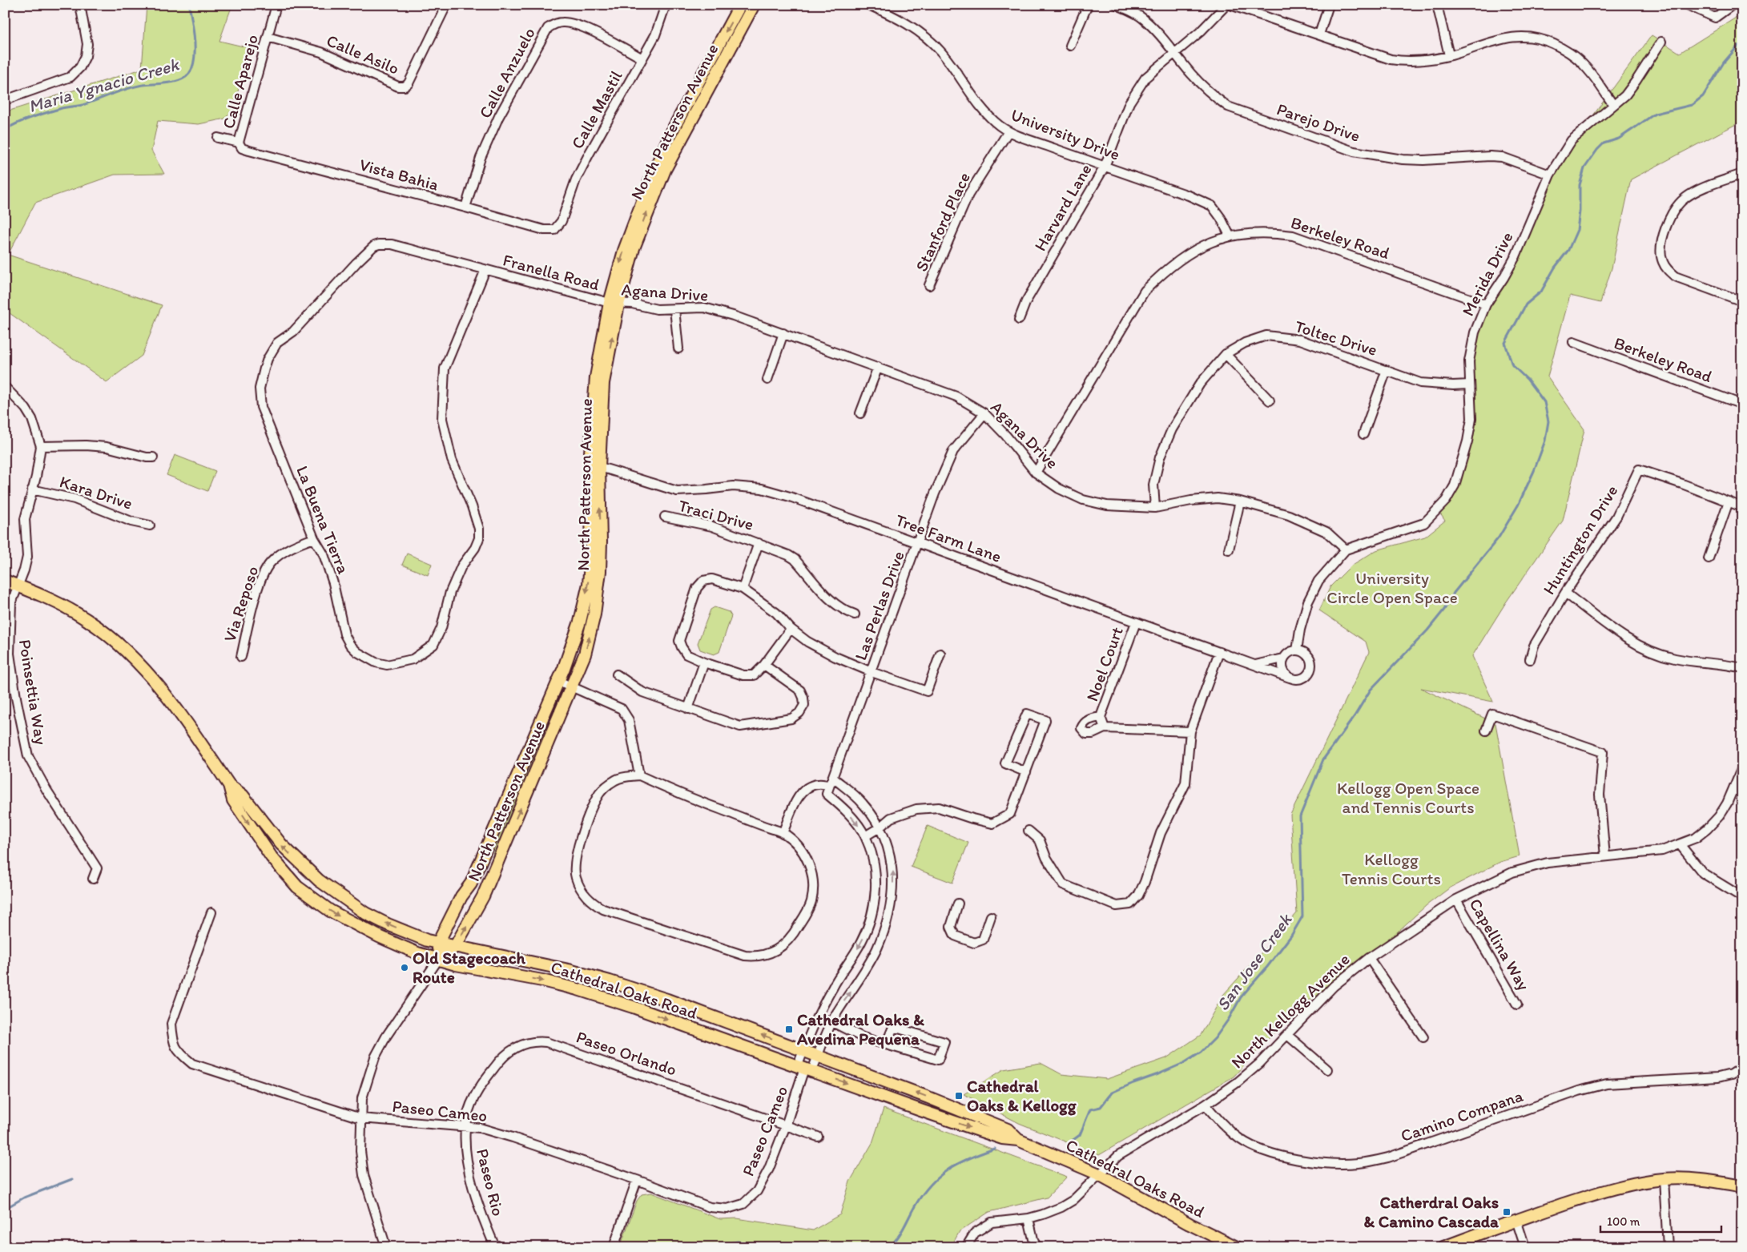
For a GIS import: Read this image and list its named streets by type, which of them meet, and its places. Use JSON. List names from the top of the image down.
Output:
{
  "streets": {
    "main road": ["North Patterson Avenue", "Cathedral Oaks Road"],
    "street": [
      "Calle Asilo",
      "Calle Anzuelo",
      "Calle Aparejo",
      "Calle Mastil",
      "Parejo Drive",
      "University Drive",
      "Vista Bahia",
      "Harvard Lane",
      "Stanford Place",
      "Berkeley Road",
      "Franella Road",
      "Merida Drive",
      "Agana Drive",
      "Toltec Drive",
      "Kara Drive",
      "Traci Drive",
      "La Buena Tierra",
      "Tree Farm Lane",
      "Huntington Drive",
      "Via Reposo",
      "Las Perlas Drive",
      "Noel Court",
      "Poinsettia Way",
      "Capellina Way",
      "North Kellogg Avenue",
      "Paseo Orlando",
      "Paseo Cameo",
      "Camino Compana",
      "Paseo Rio"
    ]
  },
  "crossings": [
    ["Calle Asilo", "Calle Aparejo"],
    ["Calle Anzuelo", "Calle Mastil"],
    ["Calle Anzuelo", "Vista Bahia"],
    ["Calle Aparejo", "Vista Bahia"],
    ["Calle Mastil", "Vista Bahia"],
    ["North Patterson Avenue", "Franella Road"],
    ["North Patterson Avenue", "Agana Drive"],
    ["North Patterson Avenue", "Tree Farm Lane"],
    ["North Patterson Avenue", "Cathedral Oaks Road"],
    ["North Patterson Avenue", "Paseo Cameo"],
    ["Parejo Drive", "Harvard Lane"],
    ["Parejo Drive", "Merida Drive"],
    ["University Drive", "Harvard Lane"],
    ["University Drive", "Stanford Place"],
    ["University Drive", "Berkeley Road"],
    ["Berkeley Road", "Merida Drive"],
    ["Berkeley Road", "Agana Drive"],
    ["Franella Road", "Agana Drive"],
    ["Franella Road", "La Buena Tierra"],
    ["Merida Drive", "Agana Drive"],
    ["Merida Drive", "Toltec Drive"],
    ["Agana Drive", "Toltec Drive"],
    ["Agana Drive", "Las Perlas Drive"],
    ["Kara Drive", "Poinsettia Way"],
    ["La Buena Tierra", "Via Reposo"],
    ["Tree Farm Lane", "Las Perlas Drive"],
    ["Tree Farm Lane", "Noel Court"],
    ["Poinsettia Way", "Cathedral Oaks Road"],
    ["Capellina Way", "North Kellogg Avenue"],
    ["Cathedral Oaks Road", "North Kellogg Avenue"],
    ["Cathedral Oaks Road", "Paseo Cameo"],
    ["North Kellogg Avenue", "Camino Compana"],
    ["Paseo Orlando", "Paseo Cameo"],
    ["Paseo Orlando", "Paseo Rio"],
    ["Paseo Cameo", "Paseo Rio"]
  ],
  "water": ["Maria Ygnacio Creek", "San Jose Creek"],
  "parks": ["University Circle Open Space", "Kellogg Open Space and Tennis Courts", "Kellogg Tennis Courts"],
  "places": {
    "other": ["Old Stagecoach Route"],
    "transit": ["Cathedral Oaks & Avedina Pequena", "Cathedral Oaks & Kellogg", "Catherdral Oaks & Camino Cascada"]
  },
  "scale_bar": "100 m"
}
